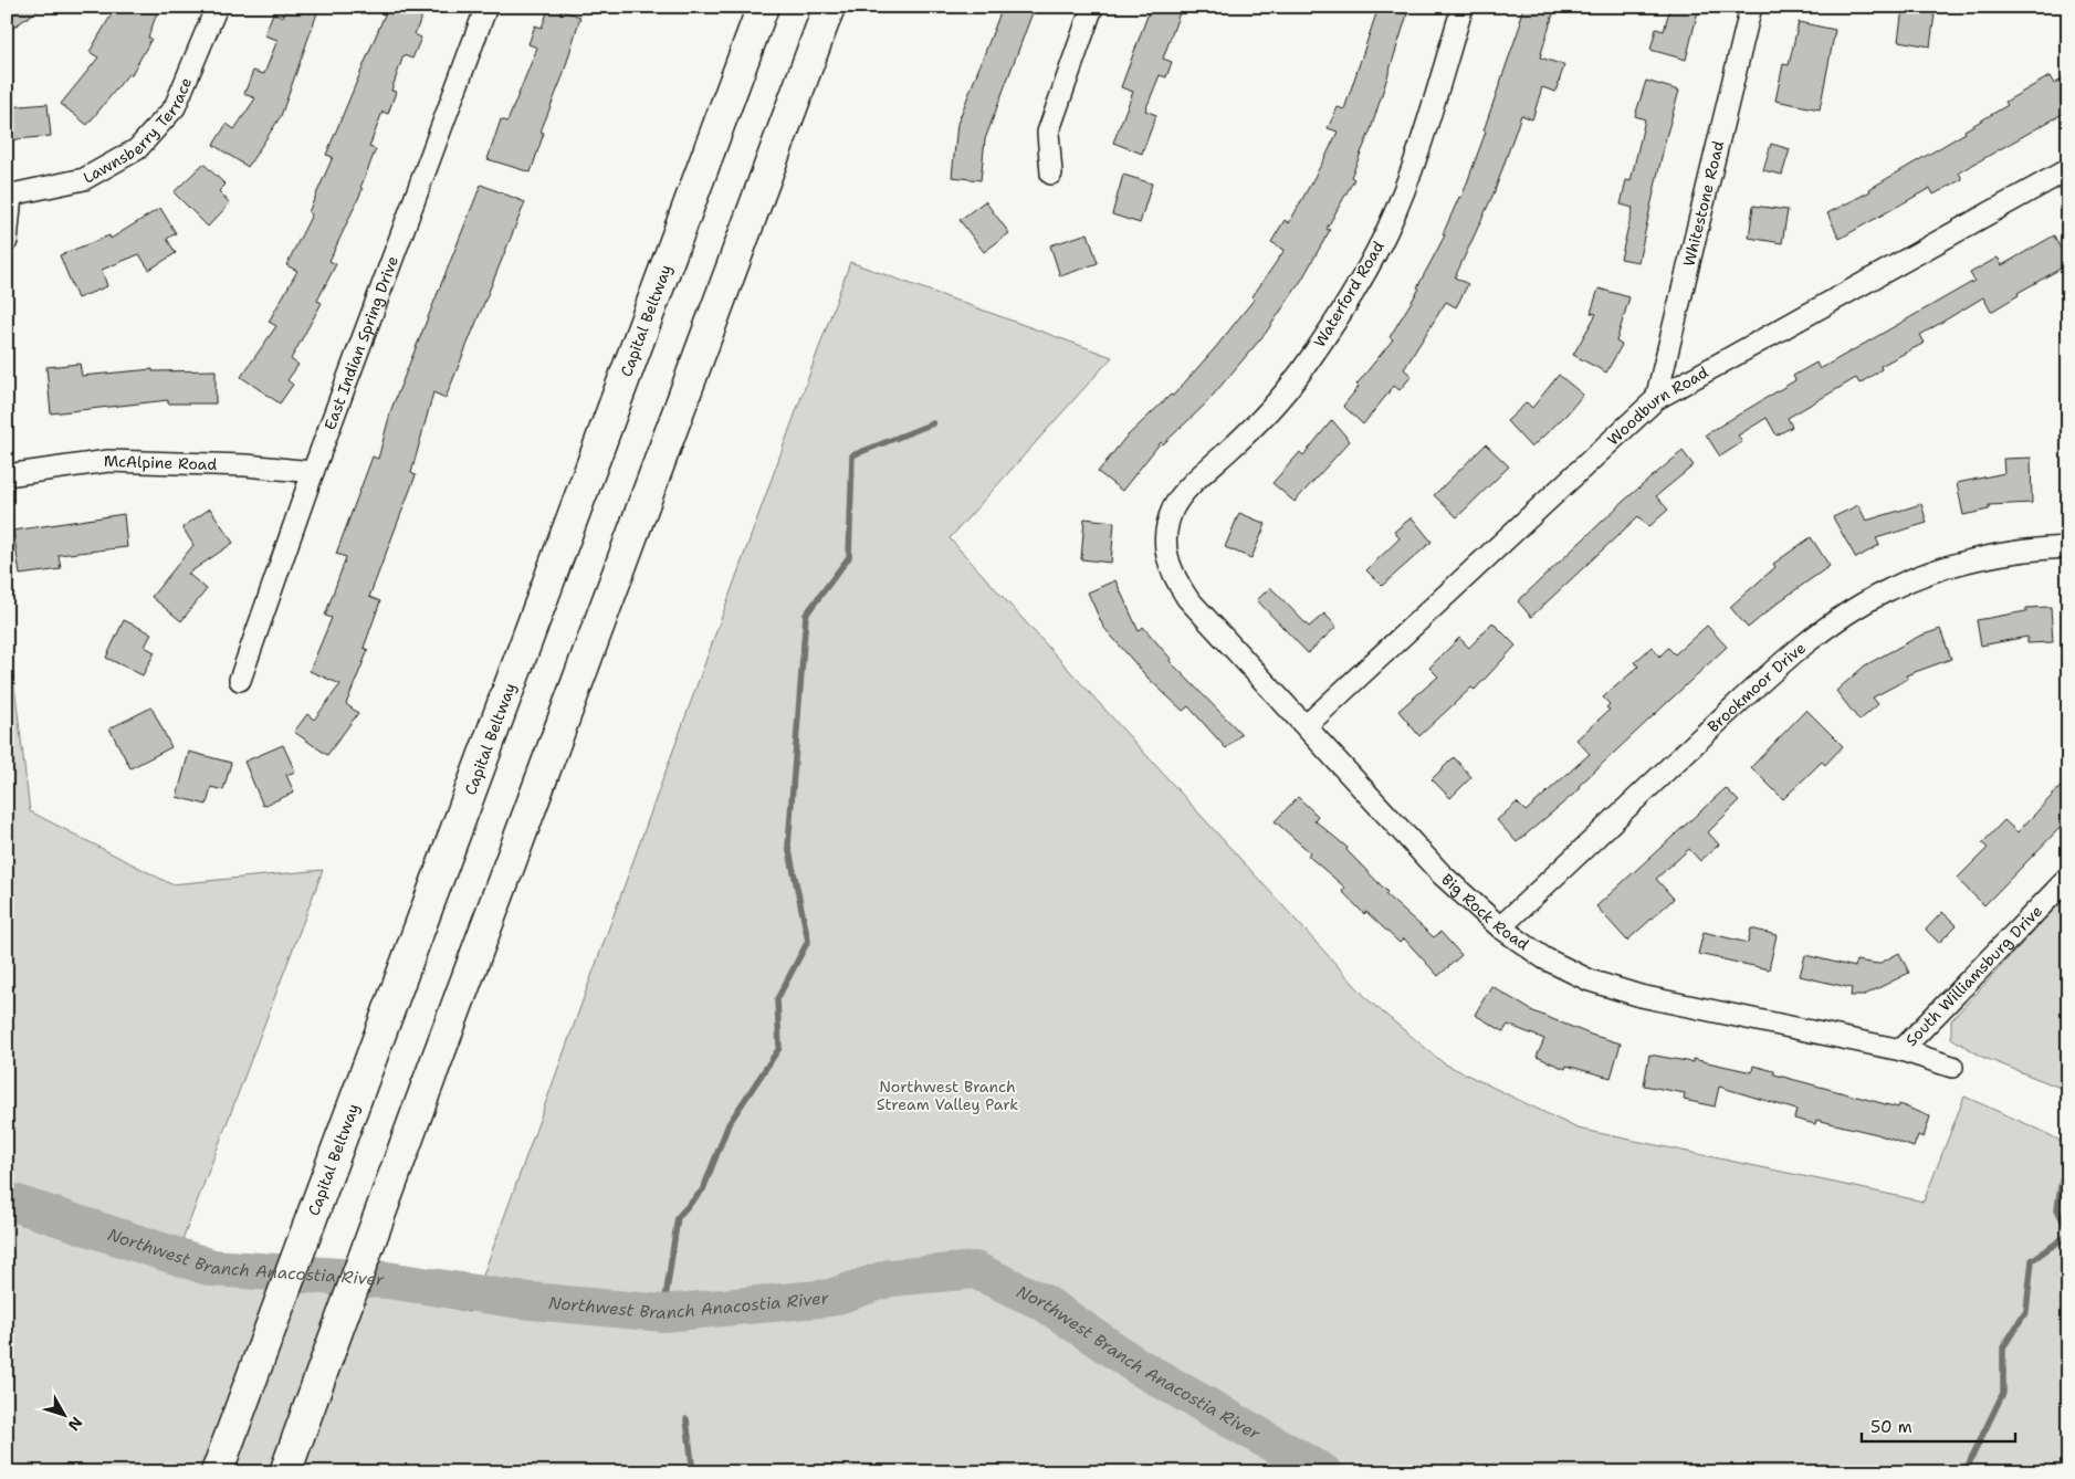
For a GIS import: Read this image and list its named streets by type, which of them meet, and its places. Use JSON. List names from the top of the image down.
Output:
{
  "streets": {
    "highway": ["Capital Beltway"],
    "street": [
      "Lawnsberry Terrace",
      "Whitestone Road",
      "Waterford Road",
      "East Indian Spring Drive",
      "Woodburn Road",
      "McAlpine Road",
      "Brookmoor Drive",
      "Big Rock Road",
      "South Williamsburg Drive"
    ]
  },
  "crossings": [
    ["Whitestone Road", "Woodburn Road"],
    ["Waterford Road", "Big Rock Road"],
    ["East Indian Spring Drive", "McAlpine Road"],
    ["Woodburn Road", "Big Rock Road"],
    ["Brookmoor Drive", "Big Rock Road"],
    ["Big Rock Road", "South Williamsburg Drive"]
  ],
  "water": ["Northwest Branch Anacostia River"],
  "parks": ["Northwest Branch Stream Valley Park"],
  "scale_bar": "50 m",
  "north": "bottom right"
}
